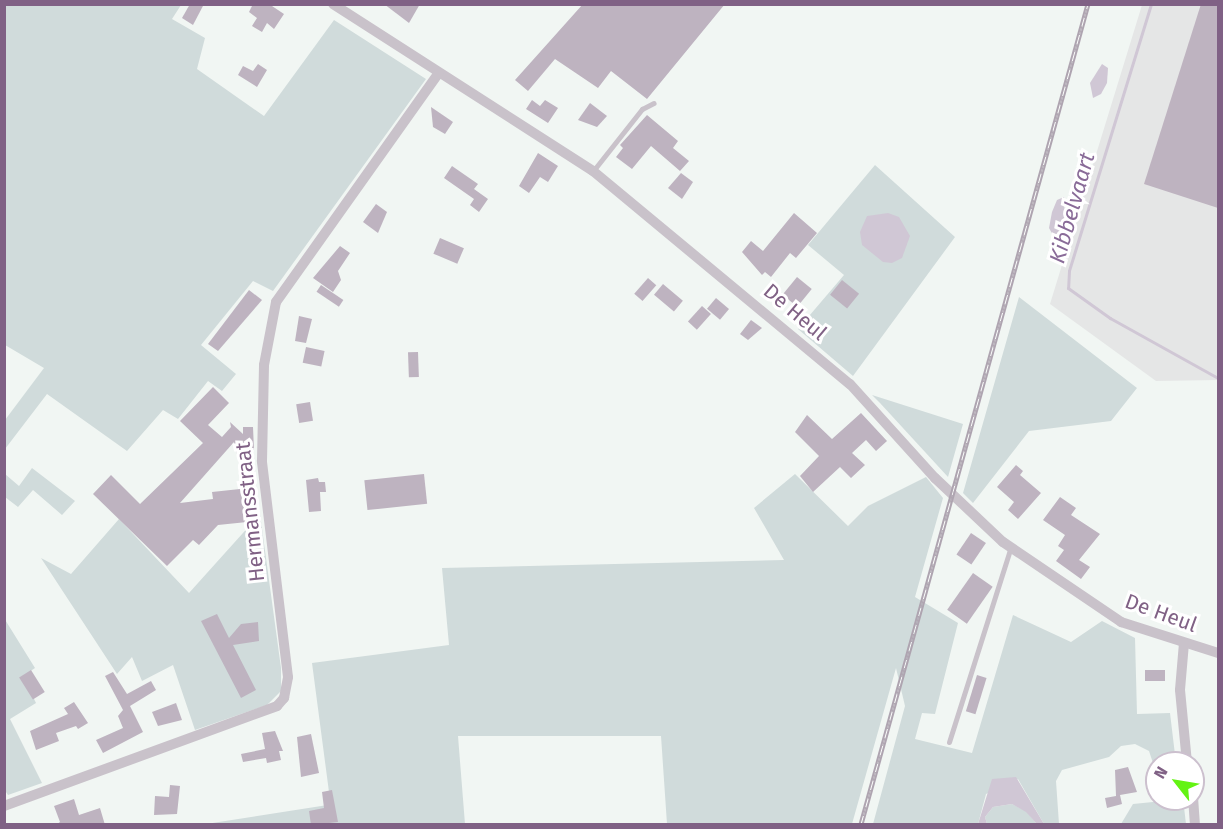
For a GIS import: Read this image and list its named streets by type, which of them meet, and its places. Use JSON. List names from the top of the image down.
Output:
{
  "streets": {
    "street": ["De Heul", "Hermansstraat"]
  },
  "crossings": [
    ["De Heul", "Hermansstraat"]
  ],
  "water": ["Kibbelvaart"],
  "north": "top left"
}
